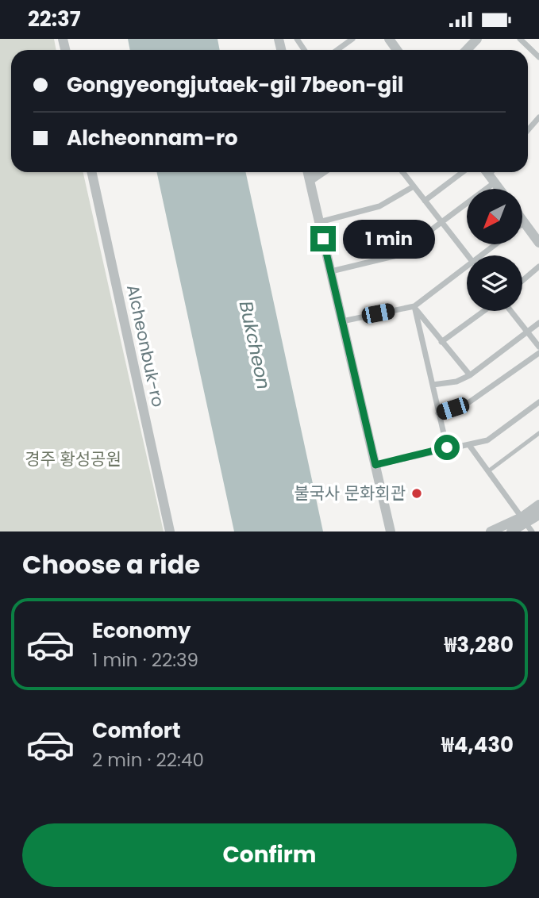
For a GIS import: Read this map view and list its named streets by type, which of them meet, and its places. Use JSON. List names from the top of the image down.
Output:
{
  "streets": {
    "street": ["Alcheonbuk-ro"]
  },
  "water": ["Bukcheon"],
  "parks": ["경주 황성공원"],
  "places": ["불국사 문화회관"],
  "north": "bottom left",
  "page": {
    "status": "22:37",
    "banner": ["Gongyeongjutaek-gil 7beon-gil", "Alcheonnam-ro"],
    "bubble": "1 min",
    "heading": "Choose a ride",
    "list": [
      {
        "name": "Economy",
        "note": "1 min · 22:39",
        "value": "₩3,280"
      },
      {
        "name": "Comfort",
        "note": "2 min · 22:40",
        "value": "₩4,430"
      }
    ],
    "buttons": "Confirm"
  }
}
